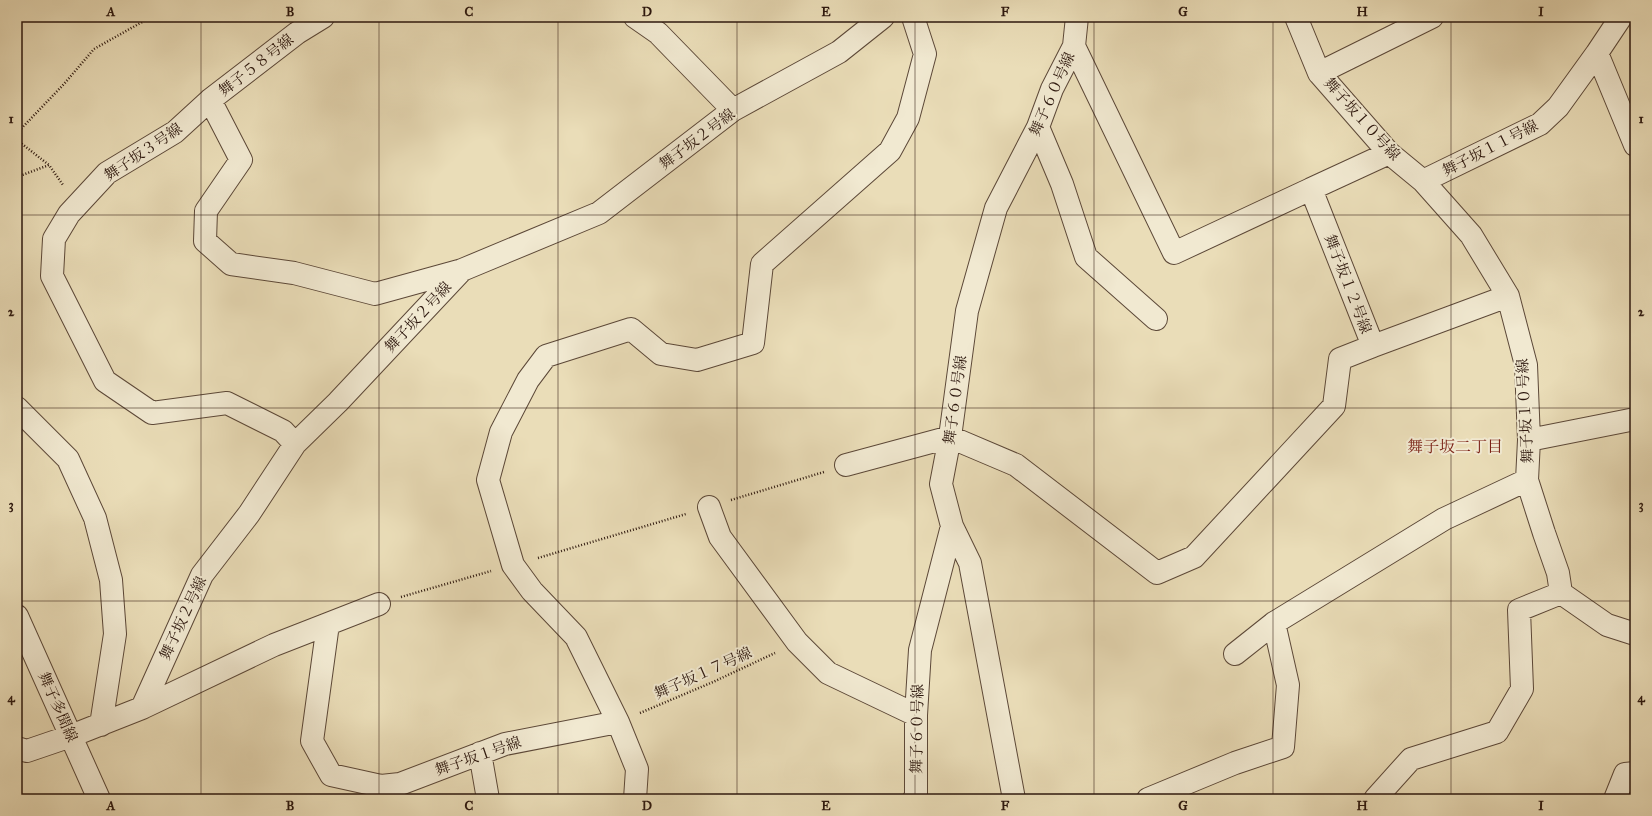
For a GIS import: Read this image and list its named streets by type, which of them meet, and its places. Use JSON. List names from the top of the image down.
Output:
{
  "streets": {
    "street": [
      "舞子５８号線",
      "舞子６０号線",
      "舞子坂１０号線",
      "舞子坂２号線",
      "舞子坂１１号線",
      "舞子坂３号線",
      "舞子坂１２号線",
      "舞子多聞線",
      "舞子坂１号線"
    ],
    "path": ["舞子坂１７号線"]
  },
  "crossings": [
    ["舞子５８号線", "舞子坂３号線"],
    ["舞子坂１０号線", "舞子坂１１号線"],
    ["舞子坂１０号線", "舞子坂１２号線"],
    ["舞子坂２号線", "舞子坂３号線"],
    ["舞子坂１７号線", "舞子坂１号線"]
  ],
  "districts": ["舞子坂二丁目"],
  "grid": {
    "columns": [
      "A",
      "B",
      "C",
      "D",
      "E",
      "F",
      "G",
      "H",
      "I"
    ],
    "rows": [
      "1",
      "2",
      "3",
      "4"
    ]
  }
}
